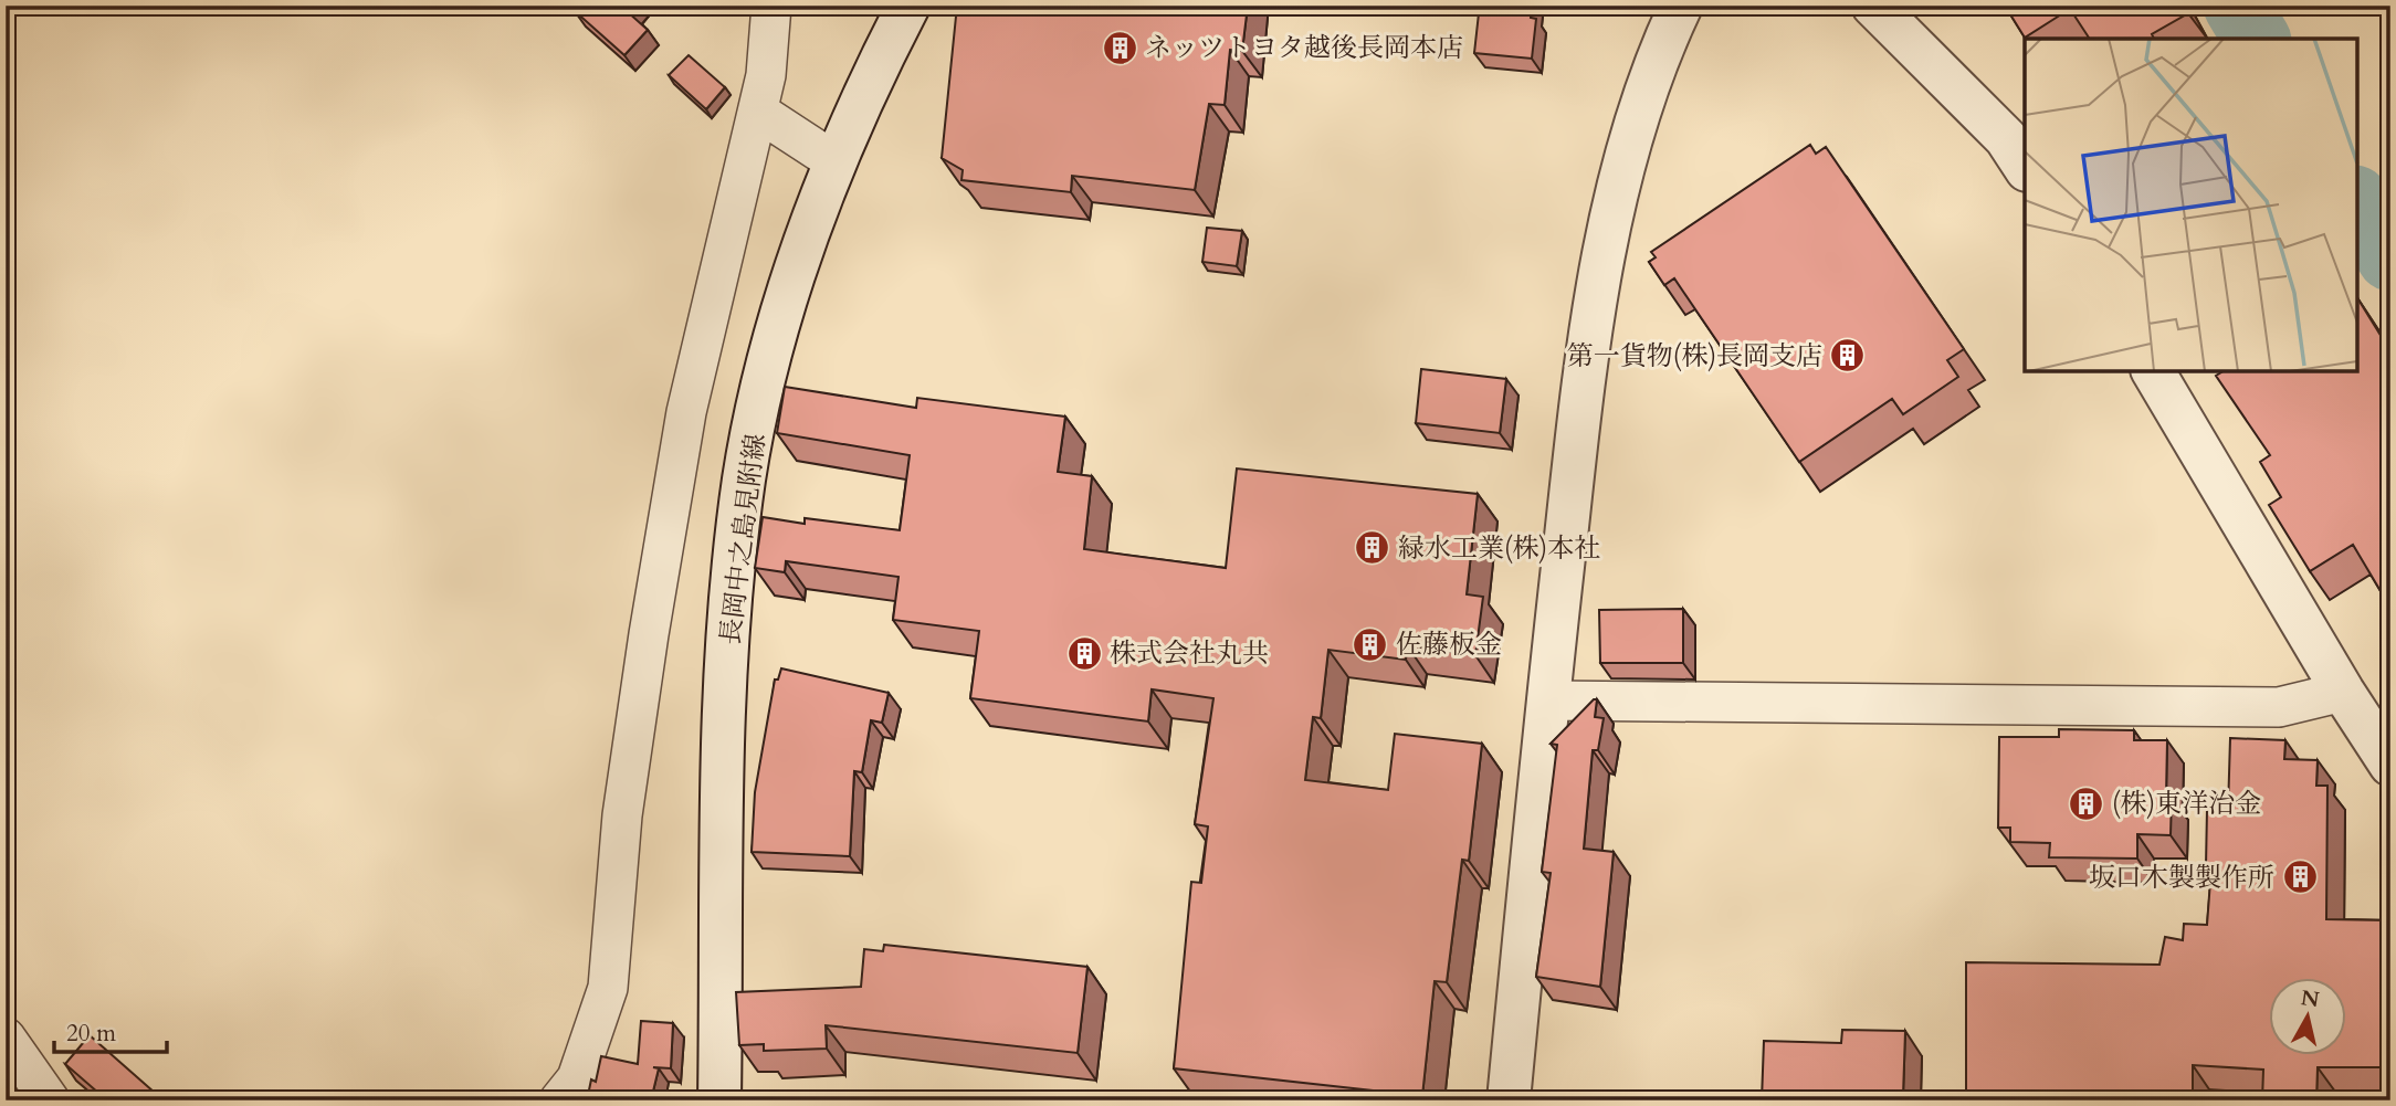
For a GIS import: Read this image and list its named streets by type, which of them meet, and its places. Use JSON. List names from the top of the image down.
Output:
{
  "streets": {
    "street": ["長岡中之島見附線"]
  },
  "places": {
    "building": [
      "ネッツトヨタ越後長岡本店",
      "第一貨物(株)長岡支店",
      "緑水工業(株)本社",
      "佐藤板金",
      "株式会社丸共",
      "(株)東洋治金",
      "坂口木製製作所"
    ]
  },
  "scale_bar": "20 m",
  "north": "top"
}
